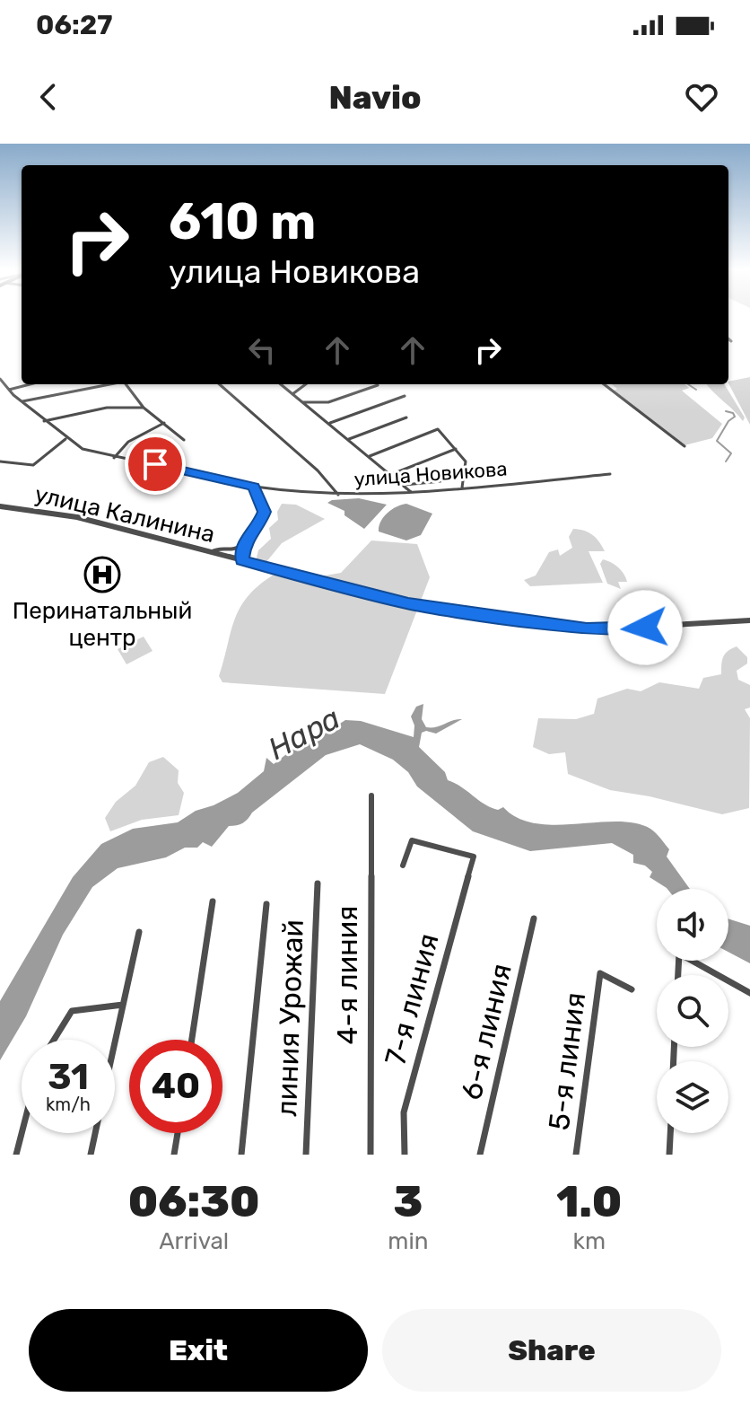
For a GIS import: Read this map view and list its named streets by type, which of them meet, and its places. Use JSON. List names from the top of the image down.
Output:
{
  "streets": {
    "street": [
      "улица Новикова",
      "улица Калинина",
      "4-я линия",
      "7-я линия",
      "линия Урожай",
      "6-я линия",
      "5-я линия"
    ]
  },
  "water": ["Нара"],
  "places": {
    "hospital": ["Перинатальный центр"]
  },
  "page": {
    "status": "06:27",
    "header": "Navio",
    "turn": ["610 m", "улица Новикова"],
    "speed": "31 km/h",
    "limit": "40",
    "eta": [
      "06:30",
      "Arrival",
      "3",
      "min",
      "1.0",
      "km"
    ],
    "buttons": ["Exit", "Share"]
  }
}
